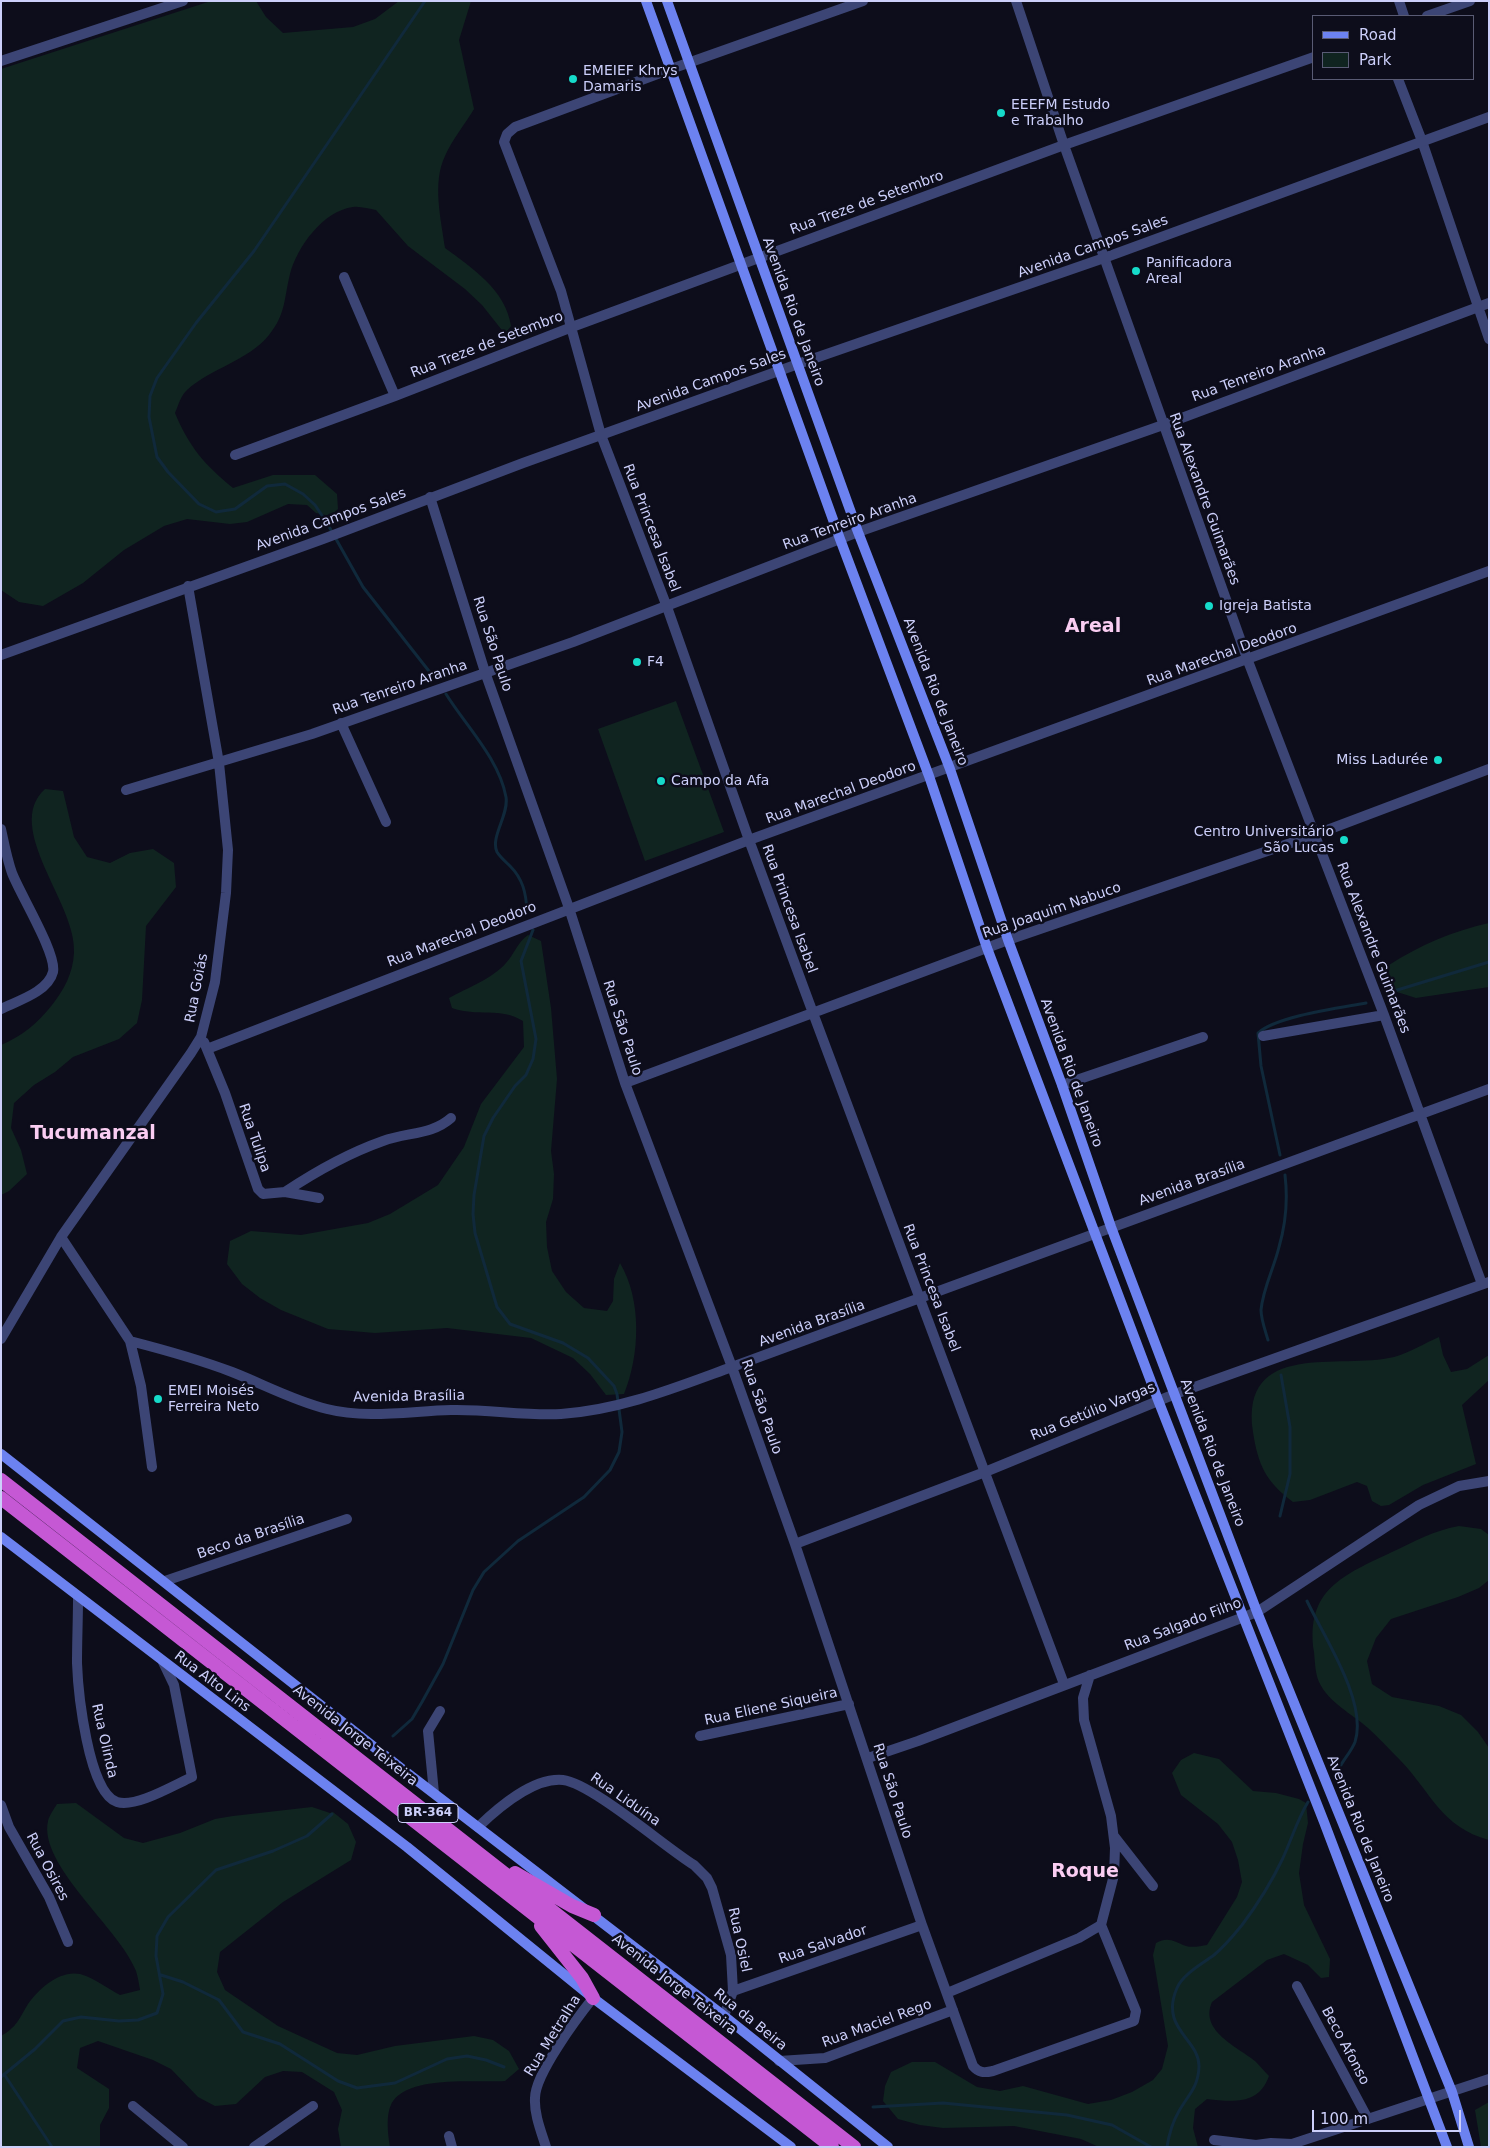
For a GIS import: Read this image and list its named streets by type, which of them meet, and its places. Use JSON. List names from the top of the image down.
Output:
{
  "streets": {
    "highway": ["Avenida Jorge Teixeira", "BR-364"],
    "main road": ["Avenida Rio de Janeiro", "Rua Alto Lins", "Rua da Beira"],
    "street": [
      "Rua Treze de Setembro",
      "Avenida Campos Sales",
      "Rua Tenreiro Aranha",
      "Rua Alexandre Guimarães",
      "Rua Princesa Isabel",
      "Rua São Paulo",
      "Rua Marechal Deodoro",
      "Rua Joaquim Nabuco",
      "Rua Goiás",
      "Rua Tulipa",
      "Avenida Brasília",
      "Rua Getúlio Vargas",
      "Beco da Brasília",
      "Rua Salgado Filho",
      "Rua Eliene Siqueira",
      "Rua Olinda",
      "Rua Liduína",
      "Rua Osires",
      "Rua Osiel",
      "Rua Salvador",
      "Rua Maciel Rego",
      "Rua Metralha",
      "Beco Afonso"
    ]
  },
  "crossings": [
    ["Rua Treze de Setembro", "Avenida Rio de Janeiro"],
    ["Rua Treze de Setembro", "Rua Alexandre Guimarães"],
    ["Rua Treze de Setembro", "Rua Princesa Isabel"],
    ["Avenida Campos Sales", "Avenida Rio de Janeiro"],
    ["Avenida Campos Sales", "Rua Alexandre Guimarães"],
    ["Avenida Campos Sales", "Rua Princesa Isabel"],
    ["Avenida Campos Sales", "Rua São Paulo"],
    ["Avenida Campos Sales", "Rua Goiás"],
    ["Avenida Rio de Janeiro", "Rua Tenreiro Aranha"],
    ["Avenida Rio de Janeiro", "Rua Marechal Deodoro"],
    ["Avenida Rio de Janeiro", "Rua Joaquim Nabuco"],
    ["Avenida Rio de Janeiro", "Avenida Brasília"],
    ["Avenida Rio de Janeiro", "Rua Getúlio Vargas"],
    ["Avenida Rio de Janeiro", "Rua Salgado Filho"],
    ["Rua Tenreiro Aranha", "Rua Alexandre Guimarães"],
    ["Rua Tenreiro Aranha", "Rua Princesa Isabel"],
    ["Rua Tenreiro Aranha", "Rua São Paulo"],
    ["Rua Tenreiro Aranha", "Rua Goiás"],
    ["Rua Alexandre Guimarães", "Rua Marechal Deodoro"],
    ["Rua Alexandre Guimarães", "Rua Joaquim Nabuco"],
    ["Rua Alexandre Guimarães", "Avenida Brasília"],
    ["Rua Alexandre Guimarães", "Rua Getúlio Vargas"],
    ["Rua Princesa Isabel", "Rua Marechal Deodoro"],
    ["Rua Princesa Isabel", "Rua Joaquim Nabuco"],
    ["Rua Princesa Isabel", "Avenida Brasília"],
    ["Rua Princesa Isabel", "Rua Getúlio Vargas"],
    ["Rua Princesa Isabel", "Rua Salgado Filho"],
    ["Rua São Paulo", "Rua Marechal Deodoro"],
    ["Rua São Paulo", "Rua Joaquim Nabuco"],
    ["Rua São Paulo", "Avenida Brasília"],
    ["Rua São Paulo", "Rua Getúlio Vargas"],
    ["Rua São Paulo", "Rua Salgado Filho"],
    ["Rua São Paulo", "Rua Eliene Siqueira"],
    ["Rua São Paulo", "Rua Salvador"],
    ["Rua São Paulo", "Rua Maciel Rego"],
    ["Rua Marechal Deodoro", "Rua Tulipa"],
    ["Rua Goiás", "Rua Tulipa"],
    ["Beco da Brasília", "Rua da Beira"],
    ["Rua Alto Lins", "Rua Olinda"],
    ["Rua Alto Lins", "Rua Metralha"],
    ["Rua Liduína", "Rua Osiel"],
    ["Rua Liduína", "Rua da Beira"],
    ["Rua Osiel", "Rua Salvador"],
    ["Rua Osiel", "Rua da Beira"],
    ["Rua da Beira", "Rua Maciel Rego"]
  ],
  "districts": ["Areal", "Tucumanzal", "Roque"],
  "places": [
    "EMEIEF Khrys Damaris",
    "EEEFM Estudo e Trabalho",
    "Panificadora Areal",
    "Igreja Batista",
    "F4",
    "Miss Ladurée",
    "Campo da Afa",
    "Centro Universitário São Lucas",
    "EMEI Moisés Ferreira Neto"
  ],
  "legend": ["Road", "Park"],
  "scale_bar": "100 m"
}
